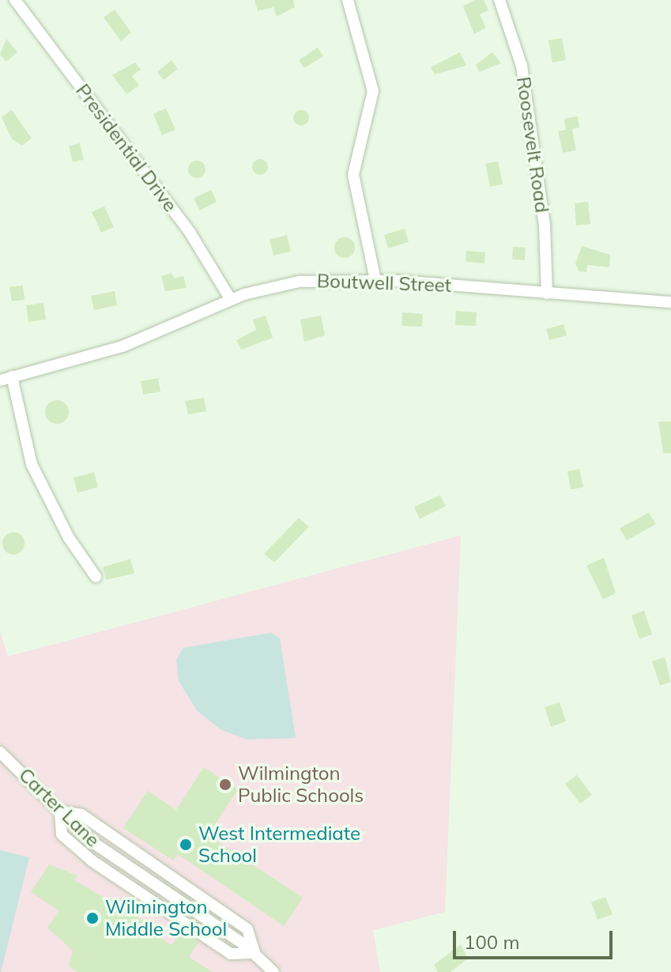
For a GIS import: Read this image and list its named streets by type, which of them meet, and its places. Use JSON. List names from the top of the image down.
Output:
{
  "streets": {
    "street": [
      "Roosevelt Road",
      "Presidential Drive",
      "Boutwell Street",
      "Carter Lane"
    ]
  },
  "crossings": [
    ["Roosevelt Road", "Boutwell Street"],
    ["Presidential Drive", "Boutwell Street"]
  ],
  "places": ["Wilmington Public Schools", "West Intermediate School", "Wilmington Middle School"],
  "scale_bar": "100 m"
}
